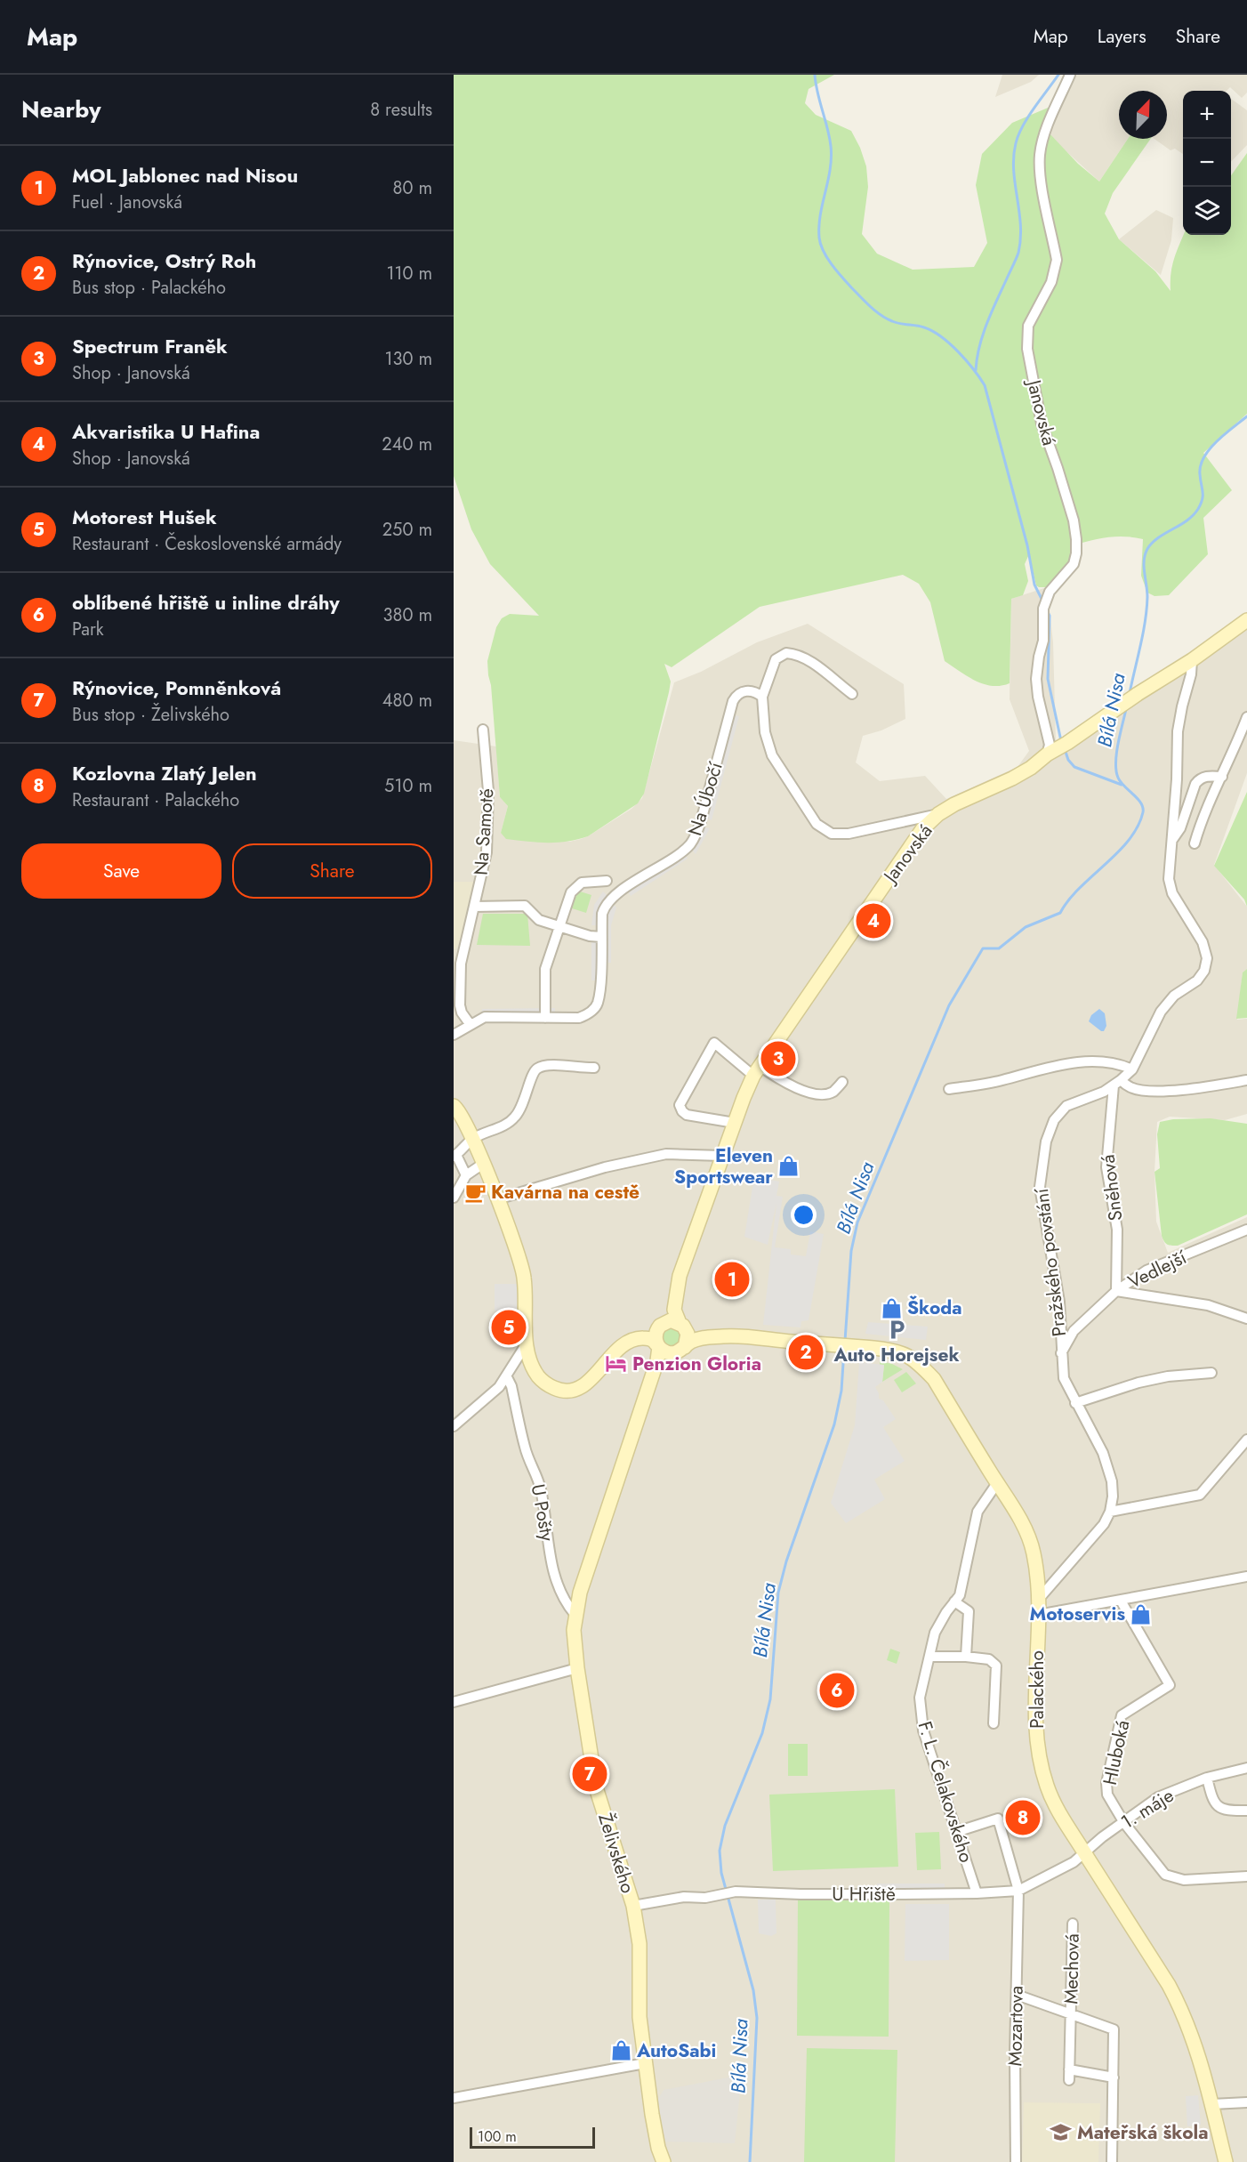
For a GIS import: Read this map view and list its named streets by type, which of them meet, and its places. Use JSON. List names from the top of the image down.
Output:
{
  "streets": {
    "street": [
      "Janovská",
      "Na Úbočí",
      "Na Samotě",
      "Sněhová",
      "Pražského povstání",
      "Vedlejší",
      "U Pošty",
      "Palackého",
      "Hluboká",
      "F. L. Čelakovského",
      "1. máje",
      "Želivského",
      "U Hřiště",
      "Mechová",
      "Mozartova"
    ]
  },
  "crossings": [
    ["Janovská", "Pražského povstání"],
    ["Janovská", "Palackého"],
    ["Janovská", "Želivského"],
    ["Na Úbočí", "Na Samotě"],
    ["Sněhová", "Pražského povstání"],
    ["Sněhová", "Vedlejší"],
    ["Pražského povstání", "Vedlejší"],
    ["Pražského povstání", "Palackého"],
    ["U Pošty", "Želivského"],
    ["Palackého", "F. L. Čelakovského"],
    ["Palackého", "1. máje"],
    ["Palackého", "Želivského"],
    ["Palackého", "U Hřiště"],
    ["Hluboká", "1. máje"],
    ["F. L. Čelakovského", "U Hřiště"],
    ["F. L. Čelakovského", "Mozartova"],
    ["1. máje", "U Hřiště"],
    ["Želivského", "U Hřiště"],
    ["U Hřiště", "Mozartova"],
    ["Mechová", "Mozartova"]
  ],
  "water": ["Bílá Nisa"],
  "places": {
    "shop": [
      "Eleven Sportswear",
      "Škoda",
      "Motoservis",
      "AutoSabi"
    ],
    "cafe": ["Kavárna na cestě"],
    "parking": ["Auto Horejsek"],
    "hotel": ["Penzion Gloria"],
    "school or university": ["Mateřská škola"]
  },
  "scale_bar": "100 m",
  "north": "top right",
  "page": {
    "header": "Map",
    "nav": ["Map", "Layers", "Share"],
    "heading": ["Nearby", "8 results"],
    "map_buttons": ["+", "−"],
    "list": [
      {
        "mark": "1",
        "name": "MOL Jablonec nad Nisou",
        "note": "Fuel · Janovská",
        "value": "80 m"
      },
      {
        "mark": "2",
        "name": "Rýnovice, Ostrý Roh",
        "note": "Bus stop · Palackého",
        "value": "110 m"
      },
      {
        "mark": "3",
        "name": "Spectrum Franěk",
        "note": "Shop · Janovská",
        "value": "130 m"
      },
      {
        "mark": "4",
        "name": "Akvaristika U Hafina",
        "note": "Shop · Janovská",
        "value": "240 m"
      },
      {
        "mark": "5",
        "name": "Motorest Hušek",
        "note": "Restaurant · Československé armády",
        "value": "250 m"
      },
      {
        "mark": "6",
        "name": "oblíbené hřiště u inline dráhy",
        "note": "Park",
        "value": "380 m"
      },
      {
        "mark": "7",
        "name": "Rýnovice, Pomněnková",
        "note": "Bus stop · Želivského",
        "value": "480 m"
      },
      {
        "mark": "8",
        "name": "Kozlovna Zlatý Jelen",
        "note": "Restaurant · Palackého",
        "value": "510 m"
      }
    ],
    "buttons": ["Save", "Share"],
    "pins": [
      "4",
      "3",
      "1",
      "5",
      "2",
      "6",
      "7",
      "8"
    ],
    "scale": "100 m"
  }
}
